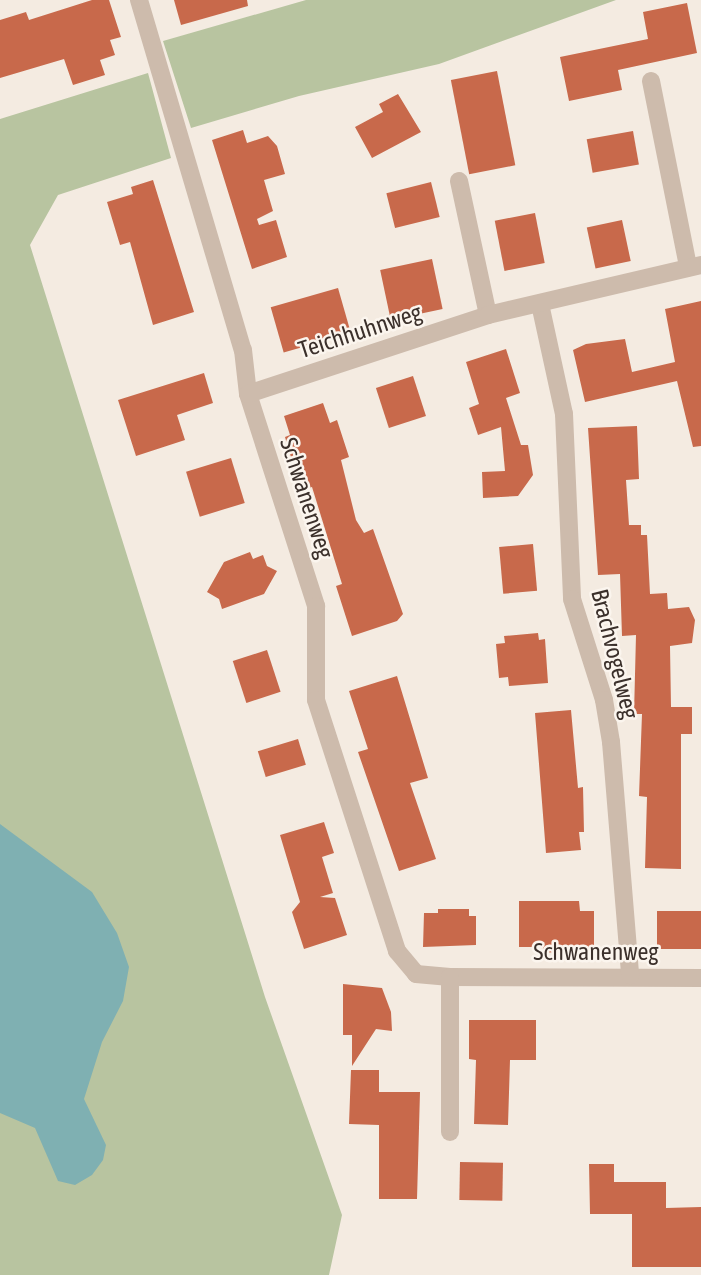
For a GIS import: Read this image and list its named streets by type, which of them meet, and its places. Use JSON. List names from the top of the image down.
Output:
{
  "streets": {
    "street": ["Teichhuhnweg", "Schwanenweg", "Brachvogelweg"]
  },
  "crossings": [
    ["Teichhuhnweg", "Schwanenweg"],
    ["Teichhuhnweg", "Brachvogelweg"],
    ["Schwanenweg", "Brachvogelweg"]
  ]
}
